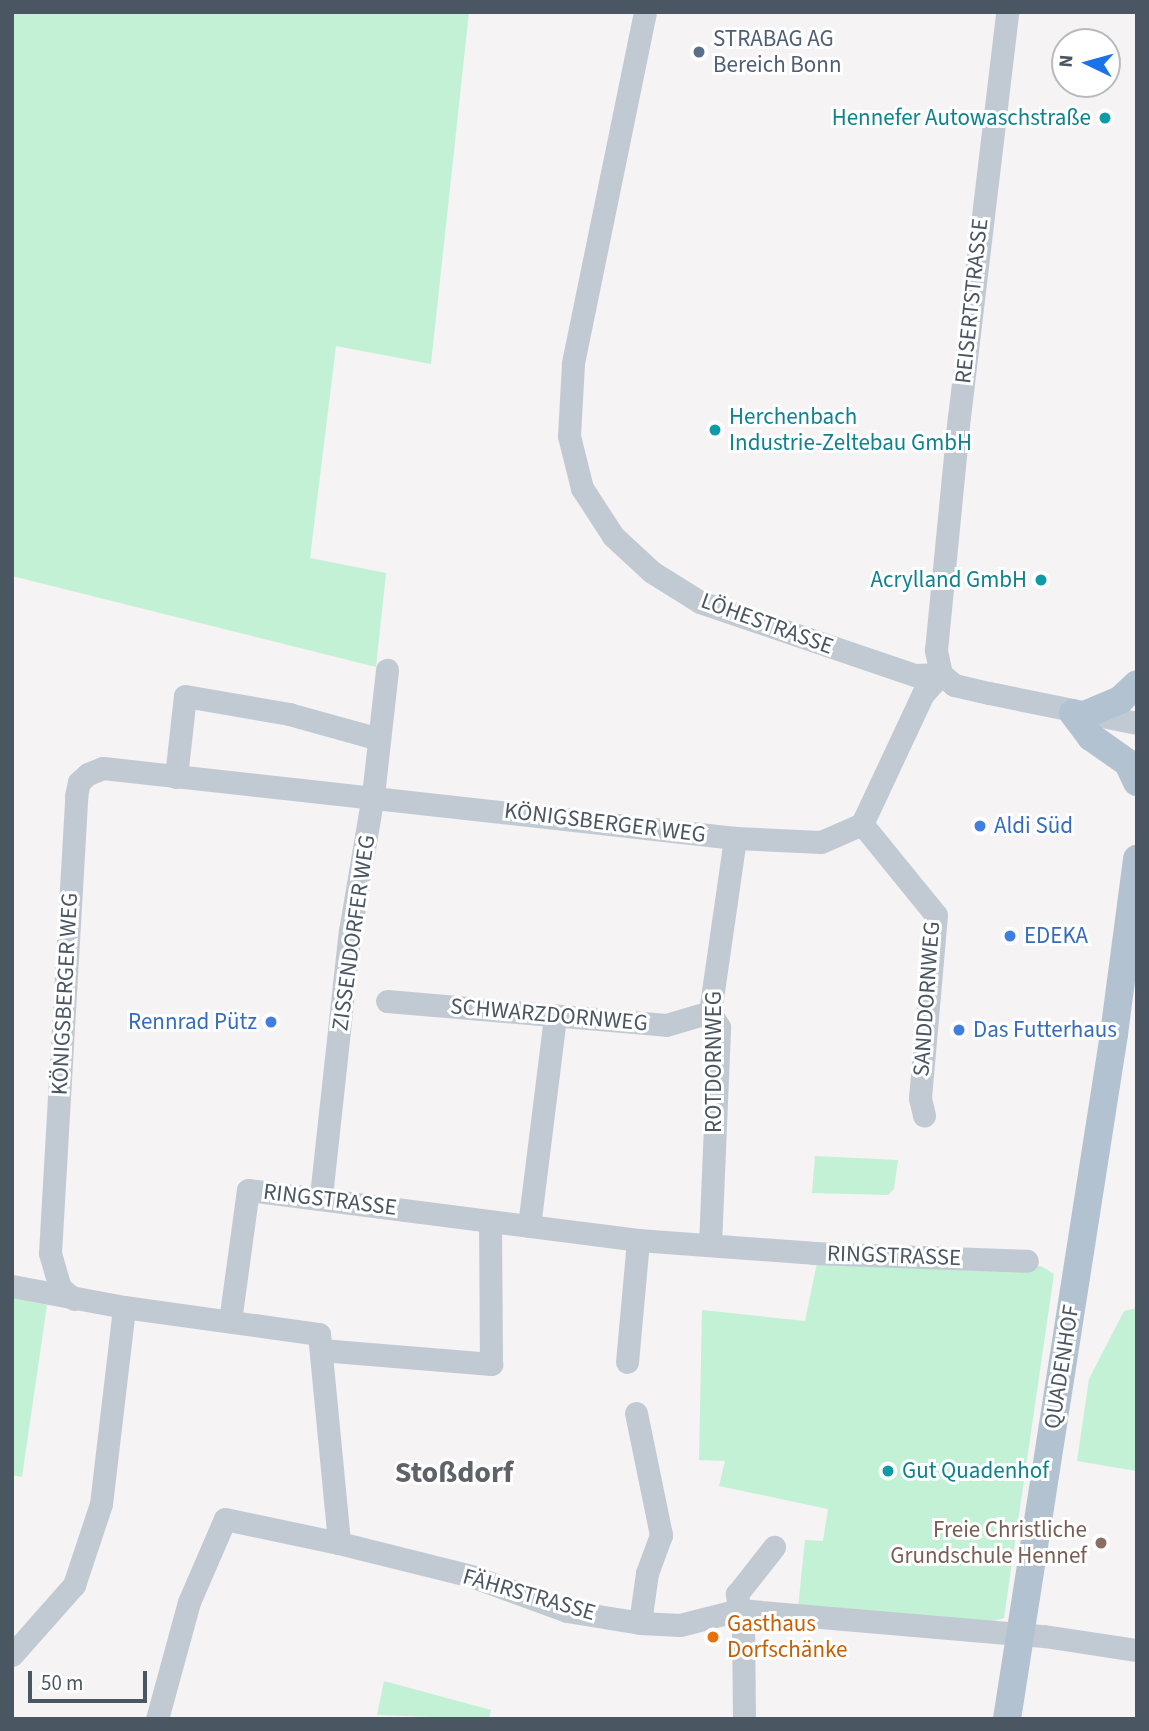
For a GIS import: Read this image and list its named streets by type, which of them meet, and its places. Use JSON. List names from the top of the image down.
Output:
{
  "streets": {
    "main road": ["QUADENHOF"],
    "street": [
      "REISERTSTRASSE",
      "LÖHESTRASSE",
      "KÖNIGSBERGER WEG",
      "ZISSENDORFER WEG",
      "SANDDORNWEG",
      "SCHWARZDORNWEG",
      "ROTDORNWEG",
      "RINGSTRASSE",
      "FÄHRSTRASSE"
    ]
  },
  "crossings": [
    ["REISERTSTRASSE", "LÖHESTRASSE"],
    ["KÖNIGSBERGER WEG", "ZISSENDORFER WEG"],
    ["KÖNIGSBERGER WEG", "SANDDORNWEG"],
    ["KÖNIGSBERGER WEG", "ROTDORNWEG"],
    ["ZISSENDORFER WEG", "RINGSTRASSE"],
    ["SCHWARZDORNWEG", "ROTDORNWEG"],
    ["ROTDORNWEG", "RINGSTRASSE"],
    ["QUADENHOF", "FÄHRSTRASSE"]
  ],
  "districts": ["Stoßdorf"],
  "places": [
    "STRABAG AG Bereich Bonn",
    "Hennefer Autowaschstraße",
    "Herchenbach Industrie-Zeltebau GmbH",
    "Acrylland GmbH",
    "Aldi Süd",
    "EDEKA",
    "Rennrad Pütz",
    "Das Futterhaus",
    "Gut Quadenhof",
    "Freie Christliche Grundschule Hennef",
    "Gasthaus Dorfschänke"
  ],
  "scale_bar": "50 m",
  "north": "left"
}
